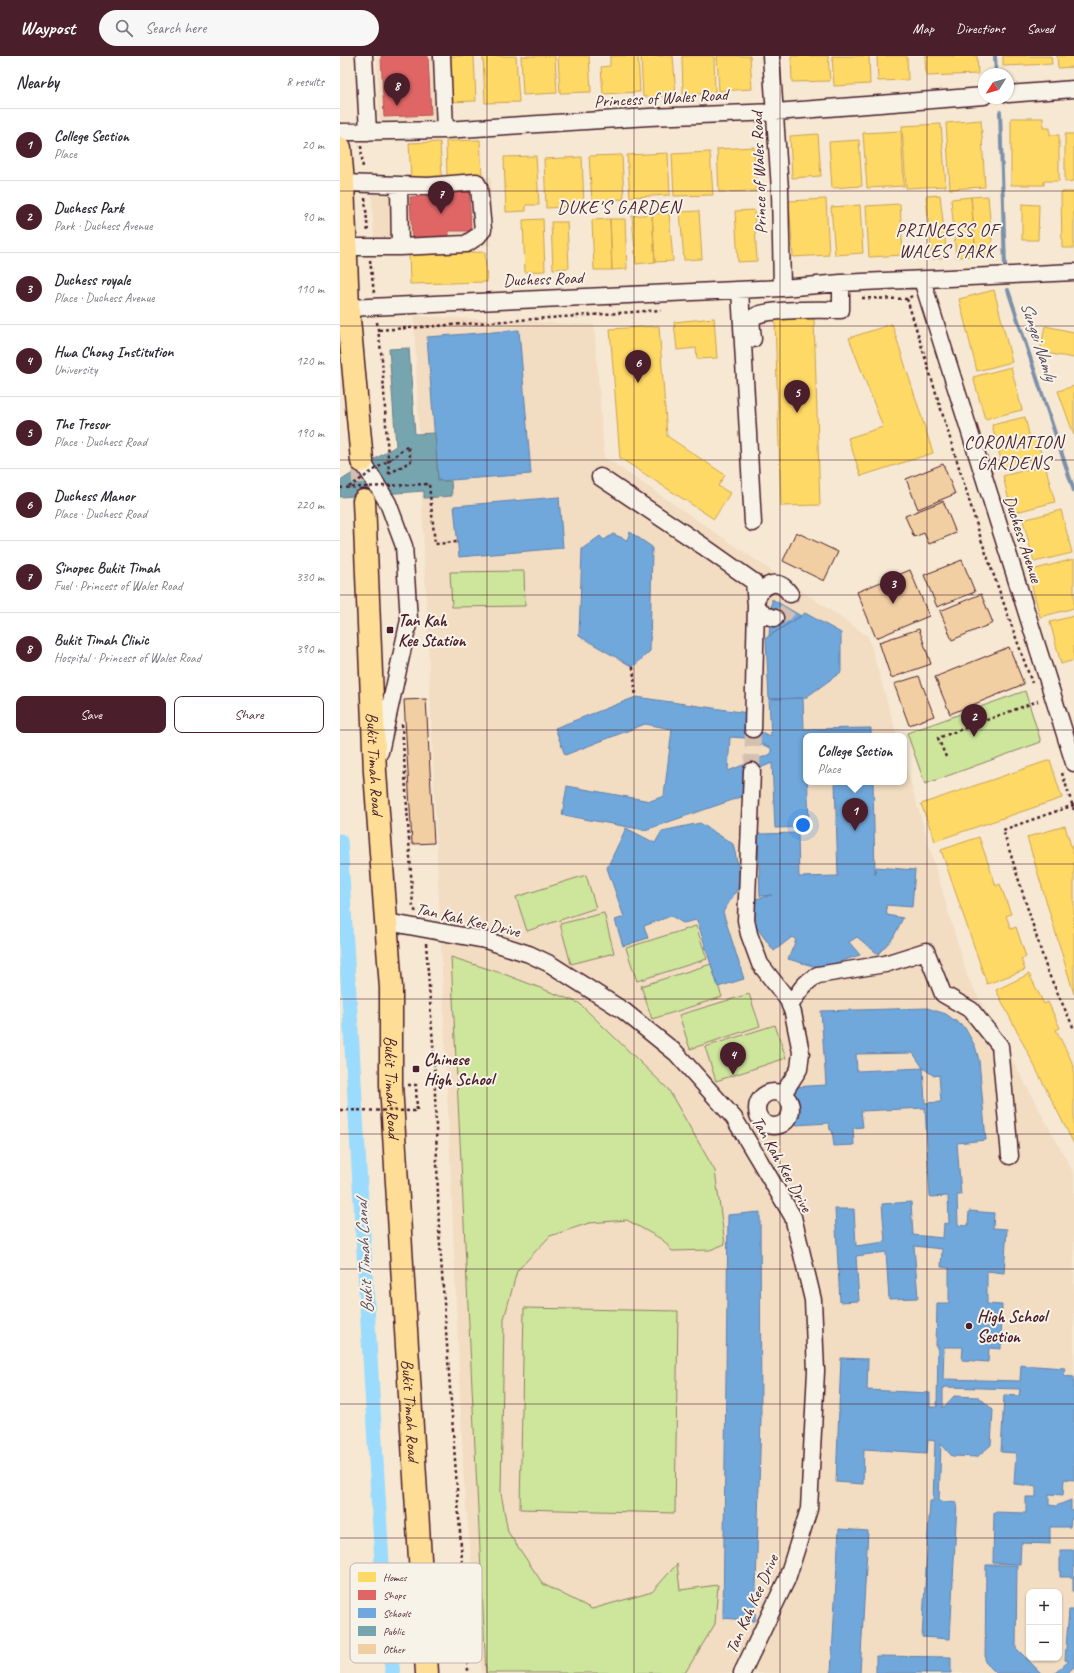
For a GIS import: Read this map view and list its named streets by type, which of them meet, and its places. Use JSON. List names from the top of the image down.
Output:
{
  "streets": {
    "highway": ["Bukit Timah Road"],
    "street": [
      "Princess of Wales Road",
      "Prince of Wales Road",
      "Duchess Road",
      "Duchess Avenue",
      "Tan Kah Kee Drive"
    ]
  },
  "crossings": [
    ["Princess of Wales Road", "Prince of Wales Road"],
    ["Prince of Wales Road", "Duchess Road"],
    ["Duchess Road", "Duchess Avenue"],
    ["Bukit Timah Road", "Tan Kah Kee Drive"]
  ],
  "districts": ["DUKE'S GARDEN", "PRINCESS OF WALES PARK", "CORONATION GARDENS"],
  "water": ["Sungei Namly", "Bukit Timah Canal"],
  "places": {
    "transit": ["Tan Kah Kee Station", "Chinese High School"],
    "other": ["High School Section"]
  },
  "legend": [
    "Homes",
    "Shops",
    "Schools",
    "Public",
    "Other"
  ],
  "north": "bottom left",
  "page": {
    "header": "Waypost",
    "search": "Search here",
    "nav": ["Map", "Directions", "Saved"],
    "heading": ["Nearby", "8 results"],
    "pins": [
      "8",
      "7",
      "6",
      "5",
      "3",
      "2",
      "1",
      "4"
    ],
    "list": [
      {
        "mark": "1",
        "name": "College Section",
        "note": "Place",
        "value": "20 m"
      },
      {
        "mark": "2",
        "name": "Duchess Park",
        "note": "Park · Duchess Avenue",
        "value": "90 m"
      },
      {
        "mark": "3",
        "name": "Duchess royale",
        "note": "Place · Duchess Avenue",
        "value": "110 m"
      },
      {
        "mark": "4",
        "name": "Hwa Chong Institution",
        "note": "University",
        "value": "120 m"
      },
      {
        "mark": "5",
        "name": "The Tresor",
        "note": "Place · Duchess Road",
        "value": "190 m"
      },
      {
        "mark": "6",
        "name": "Duchess Manor",
        "note": "Place · Duchess Road",
        "value": "220 m"
      },
      {
        "mark": "7",
        "name": "Sinopec Bukit Timah",
        "note": "Fuel · Princess of Wales Road",
        "value": "330 m"
      },
      {
        "mark": "8",
        "name": "Bukit Timah Clinic",
        "note": "Hospital · Princess of Wales Road",
        "value": "390 m"
      }
    ],
    "buttons": ["Save", "Share"],
    "popup": ["College Section", "Place"],
    "map_buttons": ["+", "−"]
  }
}
